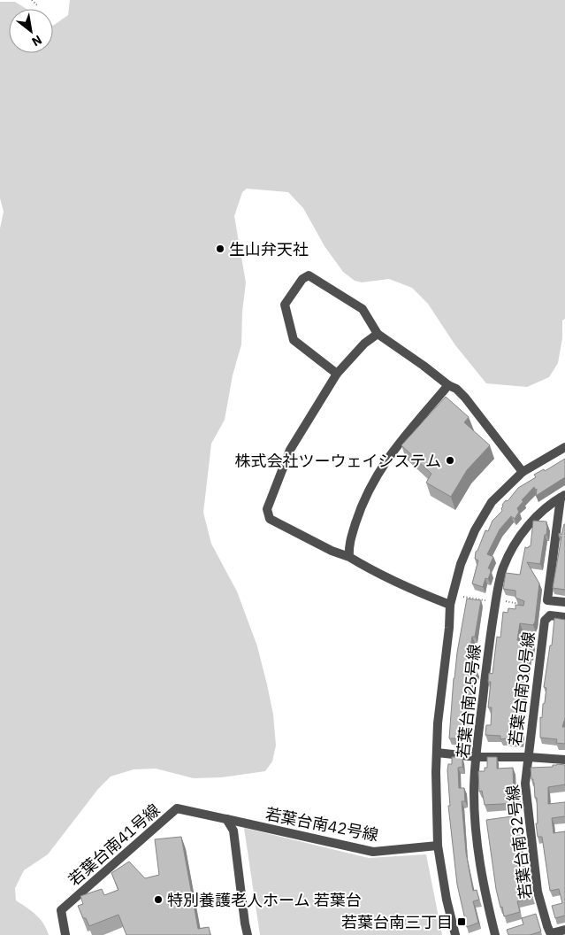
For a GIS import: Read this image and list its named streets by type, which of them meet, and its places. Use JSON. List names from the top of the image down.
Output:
{
  "streets": {
    "street": [
      "若葉台南30号線",
      "若葉台南25号線",
      "若葉台南42号線",
      "若葉台南32号線",
      "若葉台南41号線"
    ]
  },
  "crossings": [
    ["若葉台南30号線", "若葉台南32号線"],
    ["若葉台南42号線", "若葉台南41号線"]
  ],
  "places": {
    "other": ["生山弁天社", "株式会社ツーウェイシステム", "特別養護老人ホーム 若葉台"],
    "transit": ["若葉台南三丁目"]
  },
  "north": "bottom right"
}
